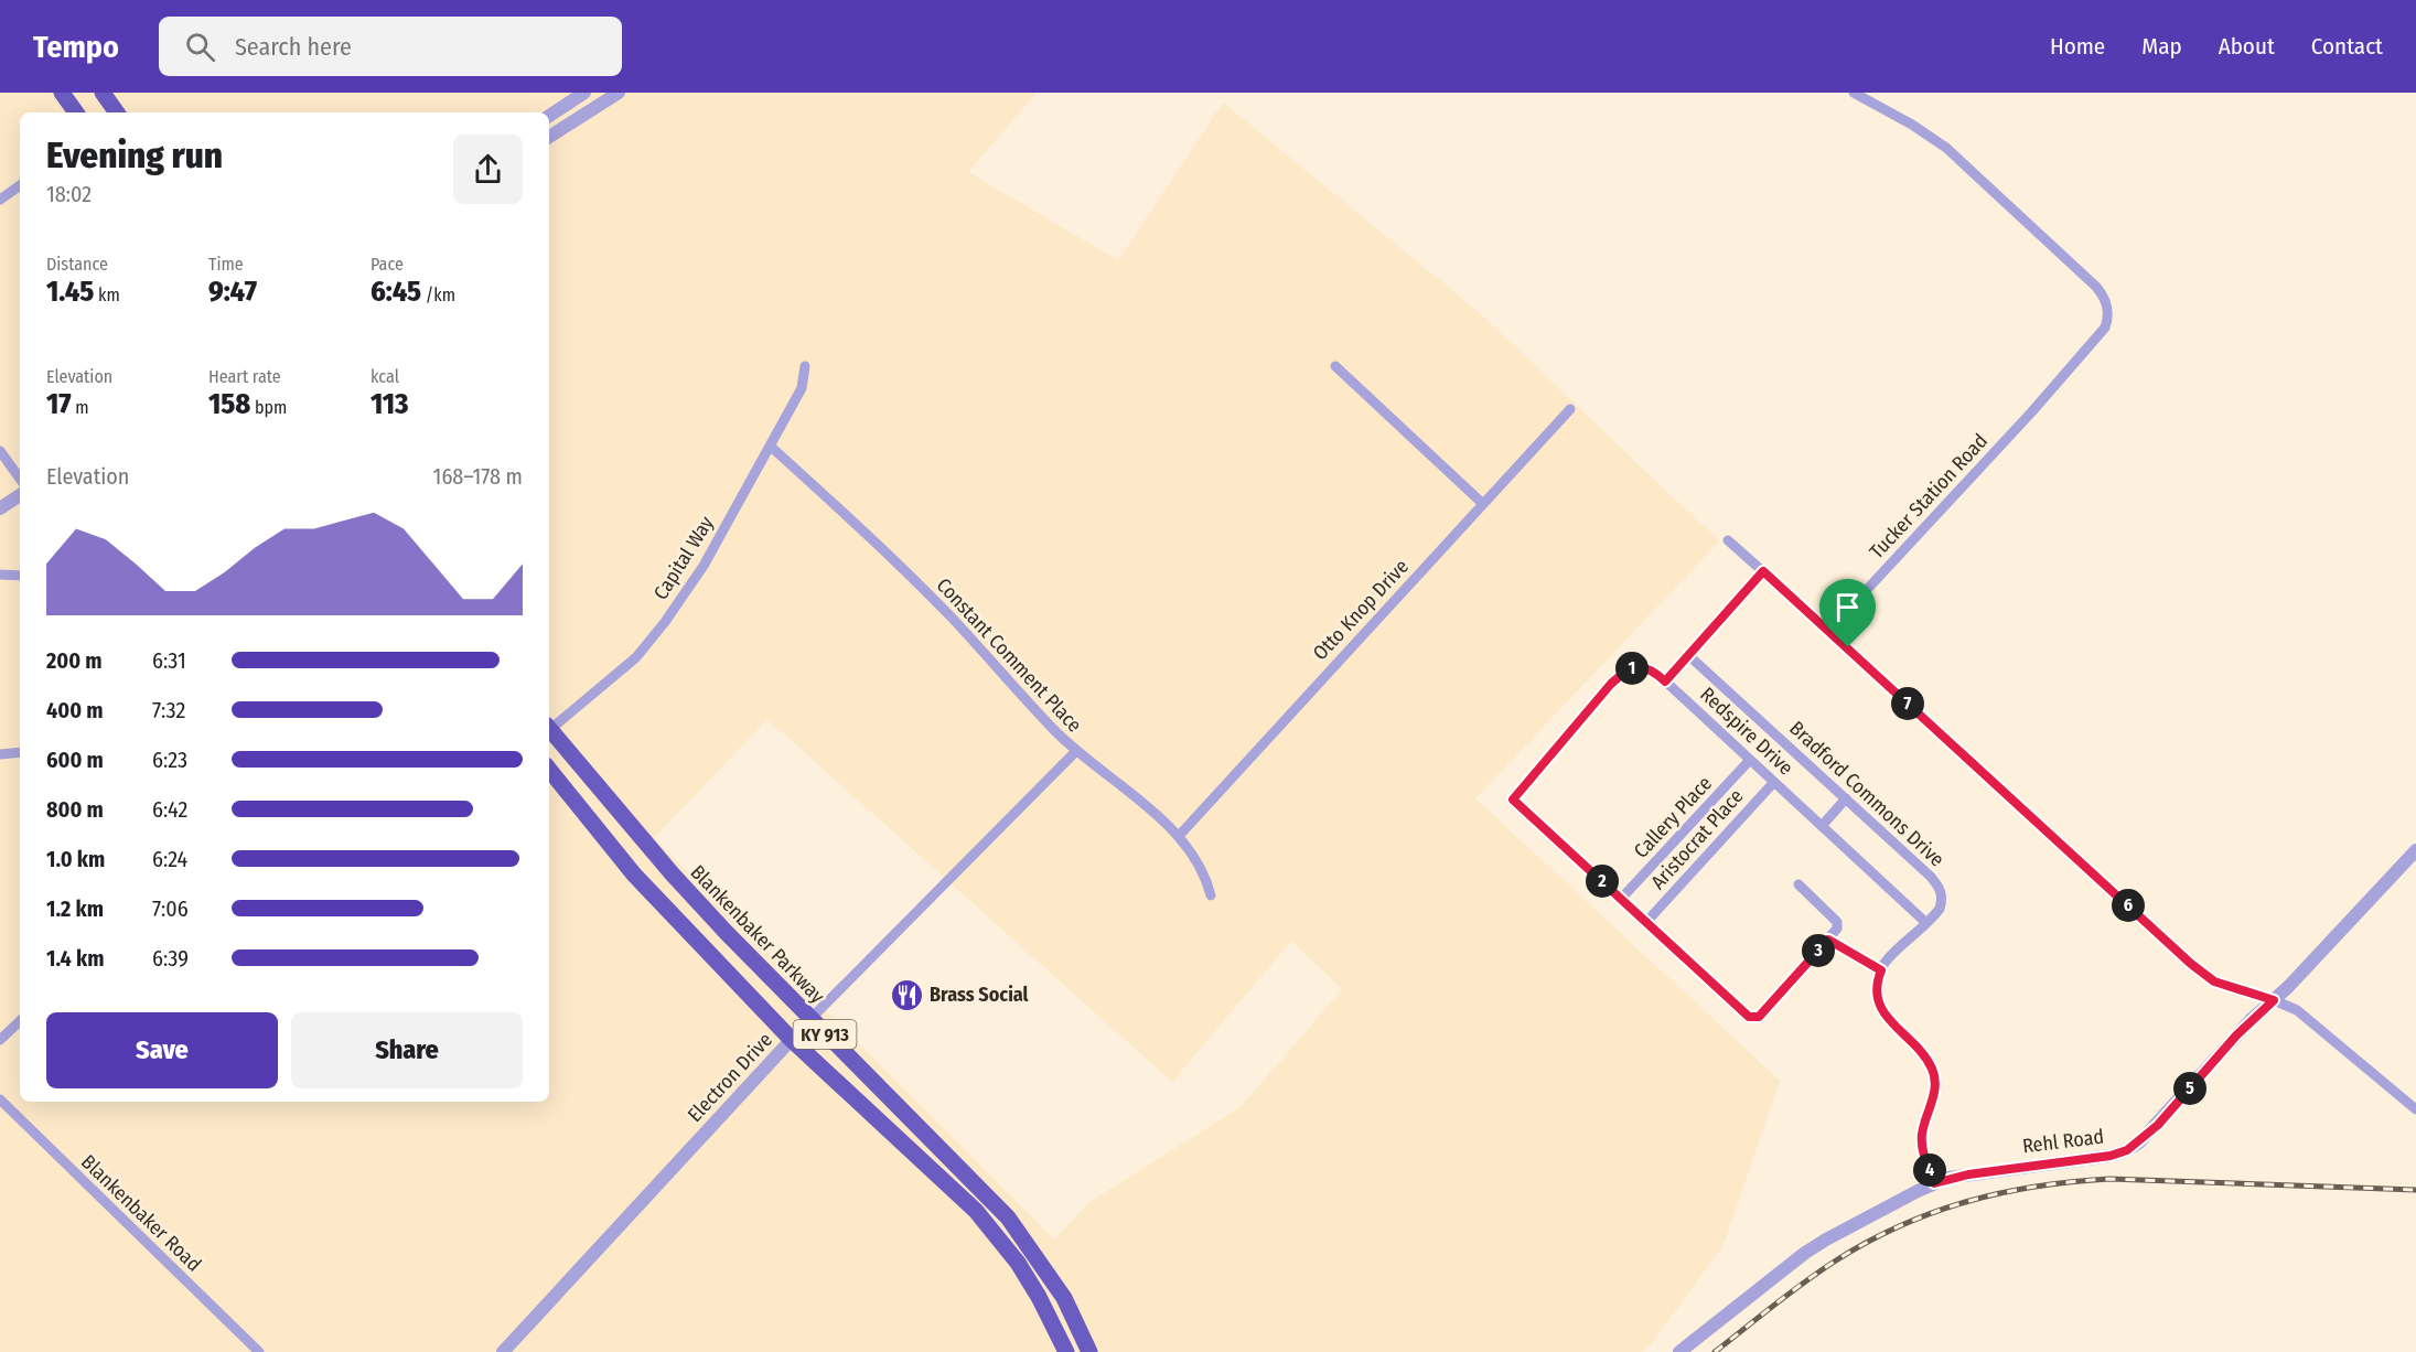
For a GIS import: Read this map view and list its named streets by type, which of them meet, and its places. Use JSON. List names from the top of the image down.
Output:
{
  "streets": {
    "main road": ["Blankenbaker Parkway", "KY 913"],
    "street": [
      "Tucker Station Road",
      "Capital Way",
      "Otto Knop Drive",
      "Constant Comment Place",
      "Redspire Drive",
      "Bradford Commons Drive",
      "Callery Place",
      "Aristocrat Place",
      "Electron Drive",
      "Rehl Road",
      "Blankenbaker Road"
    ]
  },
  "crossings": [
    ["Capital Way", "Constant Comment Place"],
    ["Otto Knop Drive", "Constant Comment Place"],
    ["Constant Comment Place", "Electron Drive"],
    ["Redspire Drive", "Bradford Commons Drive"],
    ["Redspire Drive", "Callery Place"],
    ["Redspire Drive", "Aristocrat Place"],
    ["Blankenbaker Parkway", "Electron Drive"],
    ["KY 913", "Electron Drive"]
  ],
  "places": {
    "restaurant": ["Brass Social"]
  },
  "page": {
    "header": "Tempo",
    "search": "Search here",
    "nav": [
      "Home",
      "Map",
      "About",
      "Contact"
    ],
    "heading": ["Evening run", "18:02"],
    "stats": [
      ["Distance", "1.45 km"],
      ["Time", "9:47"],
      ["Pace", "6:45 /km"],
      ["Elevation", "17 m"],
      ["Heart rate", "158 bpm"],
      ["kcal", "113"]
    ],
    "chart": ["Elevation", "168–178 m"],
    "list": [
      {
        "name": "200 m",
        "note": "6:31"
      },
      {
        "name": "400 m",
        "note": "7:32"
      },
      {
        "name": "600 m",
        "note": "6:23"
      },
      {
        "name": "800 m",
        "note": "6:42"
      },
      {
        "name": "1.0 km",
        "note": "6:24"
      },
      {
        "name": "1.2 km",
        "note": "7:06"
      },
      {
        "name": "1.4 km",
        "note": "6:39"
      }
    ],
    "pins": [
      "1",
      "7",
      "2",
      "6",
      "3",
      "5",
      "4"
    ],
    "buttons": ["Save", "Share"]
  }
}
